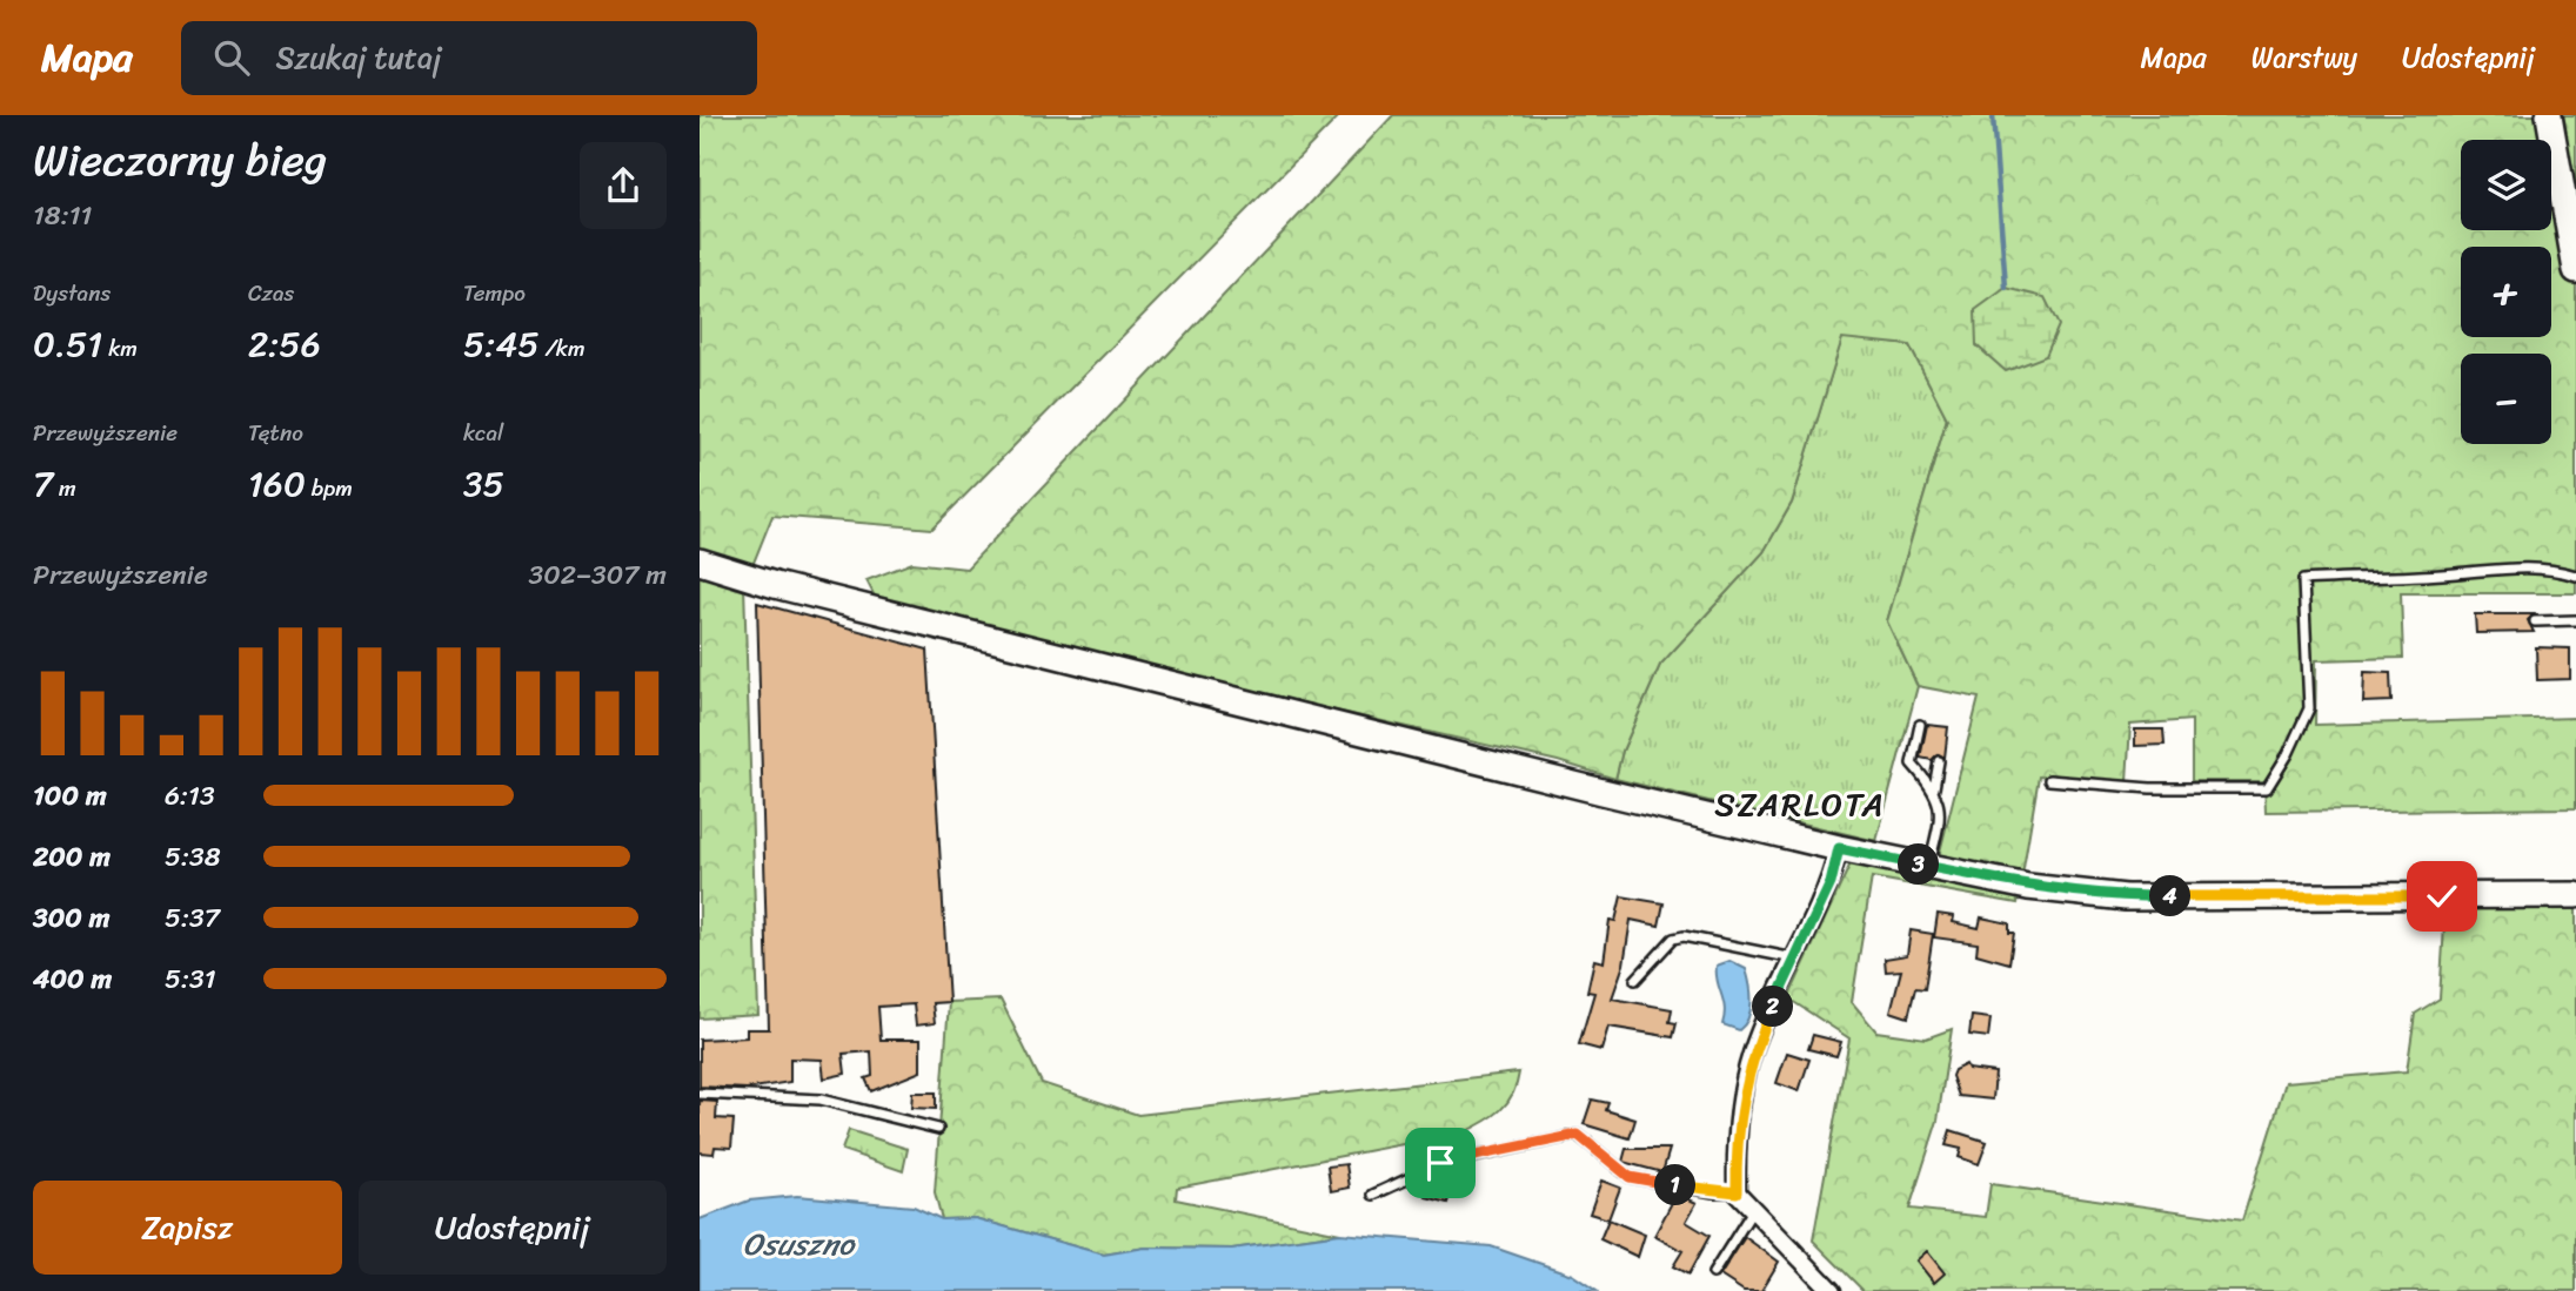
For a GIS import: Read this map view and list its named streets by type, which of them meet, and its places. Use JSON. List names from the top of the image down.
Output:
{
  "districts": ["SZARLOTA"],
  "water": ["Osuszno"],
  "page": {
    "header": "Mapa",
    "search": "Szukaj tutaj",
    "nav": ["Mapa", "Warstwy", "Udostępnij"],
    "heading": ["Wieczorny bieg", "18:11"],
    "map_buttons": ["+", "−"],
    "stats": [
      ["Dystans", "0.51 km"],
      ["Czas", "2:56"],
      ["Tempo", "5:45 /km"],
      ["Przewyższenie", "7 m"],
      ["Tętno", "160 bpm"],
      ["kcal", "35"]
    ],
    "chart": ["Przewyższenie", "302–307 m"],
    "list": [
      {
        "name": "100 m",
        "note": "6:13"
      },
      {
        "name": "200 m",
        "note": "5:38"
      },
      {
        "name": "300 m",
        "note": "5:37"
      },
      {
        "name": "400 m",
        "note": "5:31"
      }
    ],
    "pins": [
      "3",
      "4",
      "2",
      "1"
    ],
    "buttons": ["Zapisz", "Udostępnij"]
  }
}
